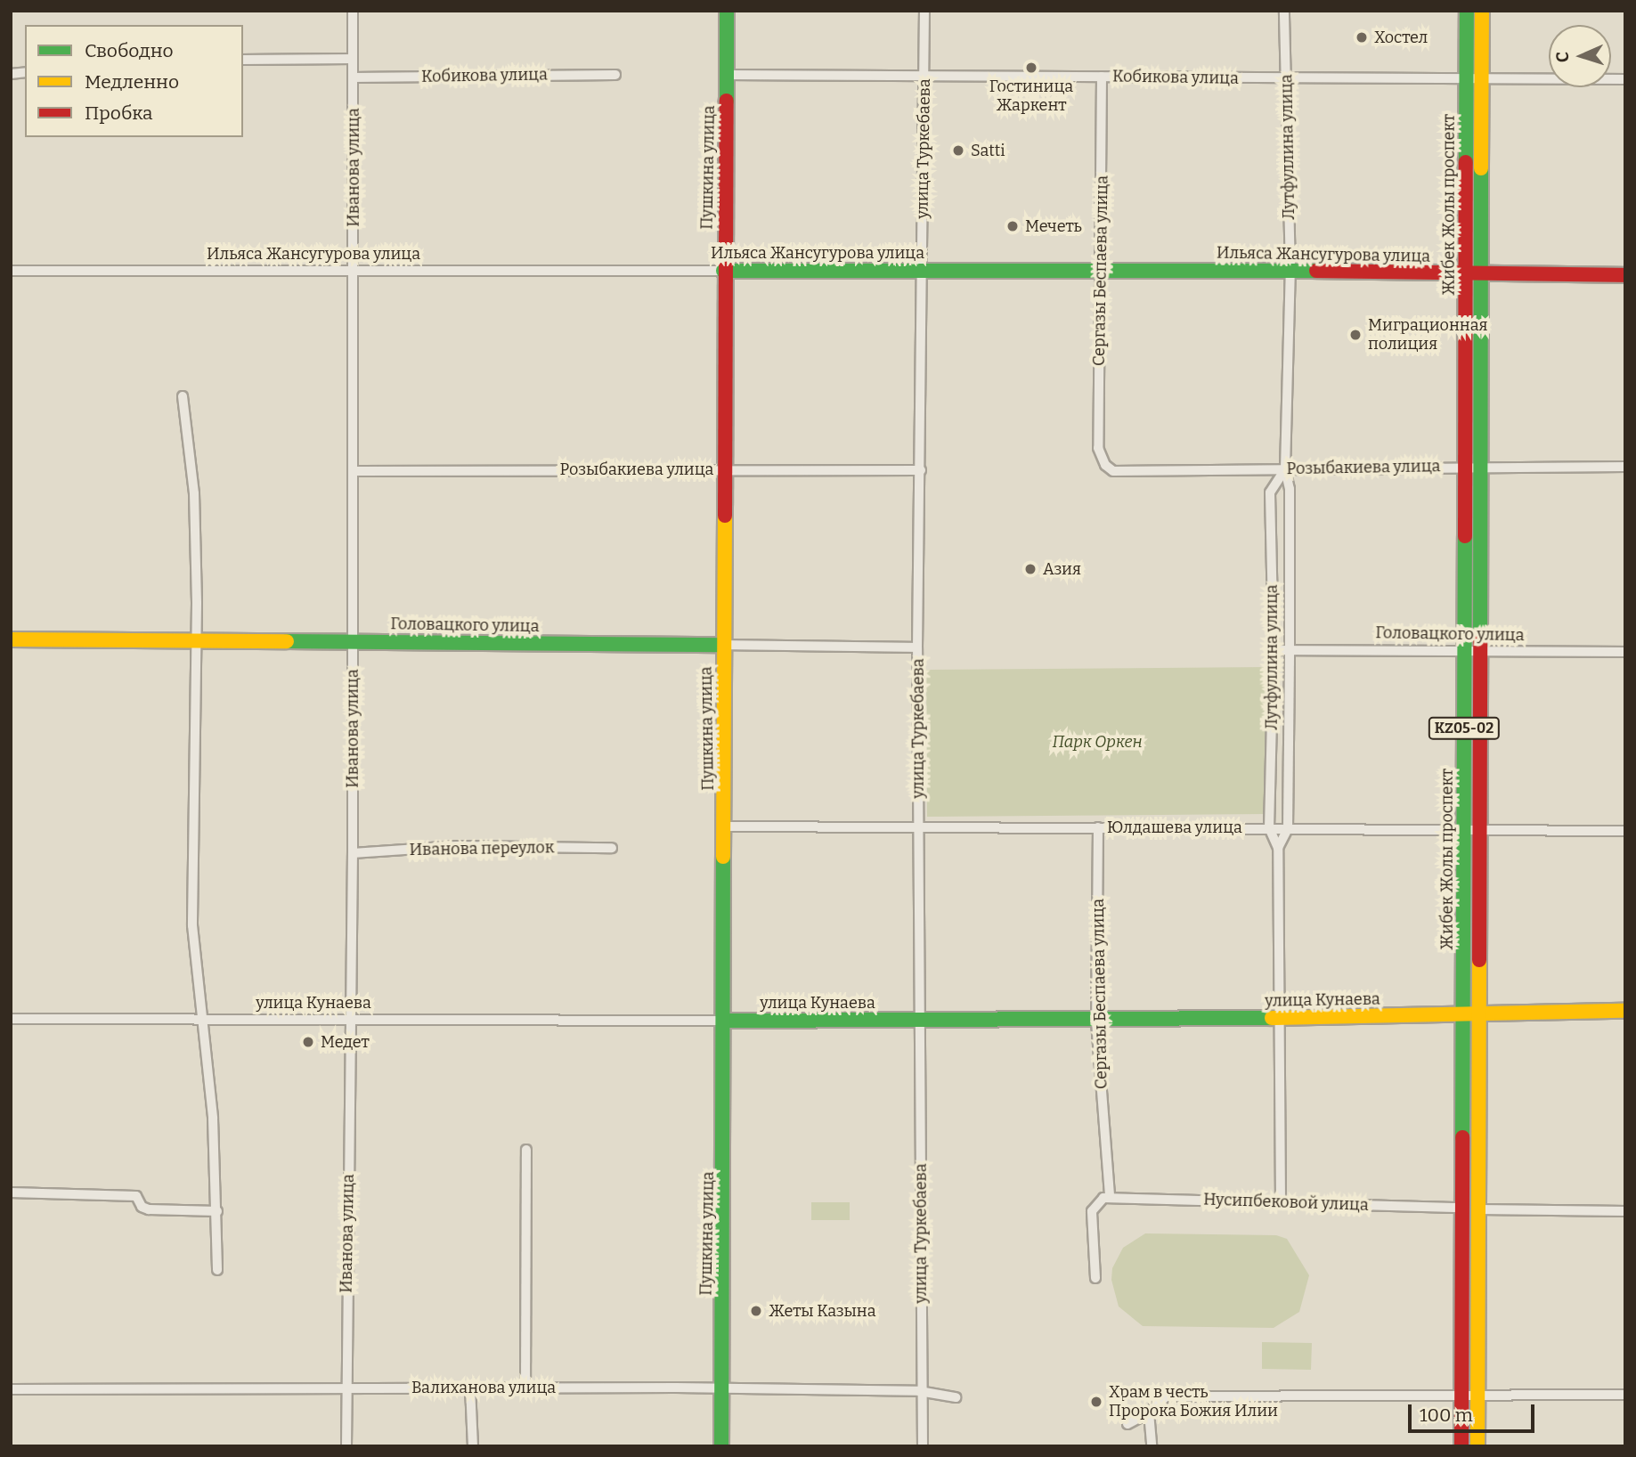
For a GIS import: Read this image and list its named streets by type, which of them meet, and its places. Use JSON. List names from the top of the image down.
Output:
{
  "streets": {
    "main road": [
      "Пушкина улица",
      "Жибек Жолы проспект",
      "Ильяса Жансугурова улица",
      "Головацкого улица",
      "KZ05-02",
      "улица Кунаева"
    ],
    "street": [
      "Кобикова улица",
      "Лутфуллина улица",
      "улица Туркебаева",
      "Иванова улица",
      "Сергазы Беспаева улица",
      "Розыбакиева улица",
      "Юлдашева улица",
      "Иванова переулок",
      "Нусипбековой улица",
      "Валиханова улица"
    ]
  },
  "crossings": [
    ["Кобикова улица", "Лутфуллина улица"],
    ["Кобикова улица", "улица Туркебаева"],
    ["Кобикова улица", "Иванова улица"],
    ["Кобикова улица", "Пушкина улица"],
    ["Кобикова улица", "Жибек Жолы проспект"],
    ["Кобикова улица", "Сергазы Беспаева улица"],
    ["Лутфуллина улица", "Ильяса Жансугурова улица"],
    ["Лутфуллина улица", "Розыбакиева улица"],
    ["Лутфуллина улица", "Головацкого улица"],
    ["Лутфуллина улица", "Юлдашева улица"],
    ["Лутфуллина улица", "улица Кунаева"],
    ["Лутфуллина улица", "Нусипбековой улица"],
    ["улица Туркебаева", "Ильяса Жансугурова улица"],
    ["улица Туркебаева", "Розыбакиева улица"],
    ["улица Туркебаева", "Головацкого улица"],
    ["улица Туркебаева", "Юлдашева улица"],
    ["улица Туркебаева", "улица Кунаева"],
    ["улица Туркебаева", "Валиханова улица"],
    ["Иванова улица", "Ильяса Жансугурова улица"],
    ["Иванова улица", "Розыбакиева улица"],
    ["Иванова улица", "Головацкого улица"],
    ["Иванова улица", "Иванова переулок"],
    ["Иванова улица", "улица Кунаева"],
    ["Иванова улица", "Валиханова улица"],
    ["Пушкина улица", "Ильяса Жансугурова улица"],
    ["Пушкина улица", "Розыбакиева улица"],
    ["Пушкина улица", "Головацкого улица"],
    ["Пушкина улица", "Юлдашева улица"],
    ["Пушкина улица", "улица Кунаева"],
    ["Пушкина улица", "Валиханова улица"],
    ["Жибек Жолы проспект", "Ильяса Жансугурова улица"],
    ["Жибек Жолы проспект", "Розыбакиева улица"],
    ["Жибек Жолы проспект", "Головацкого улица"],
    ["Жибек Жолы проспект", "Юлдашева улица"],
    ["Жибек Жолы проспект", "улица Кунаева"],
    ["Жибек Жолы проспект", "Нусипбековой улица"],
    ["Ильяса Жансугурова улица", "Сергазы Беспаева улица"],
    ["Сергазы Беспаева улица", "Розыбакиева улица"],
    ["Сергазы Беспаева улица", "Юлдашева улица"],
    ["Сергазы Беспаева улица", "улица Кунаева"],
    ["Сергазы Беспаева улица", "Нусипбековой улица"]
  ],
  "parks": ["Парк Оркен"],
  "places": [
    "Хостел",
    "Гостиница Жаркент",
    "Satti",
    "Мечеть",
    "Миграционная полиция",
    "Азия",
    "Медет",
    "Жеты Казына",
    "Храм в честь Пророка Божия Илии"
  ],
  "legend": ["Свободно", "Медленно", "Пробка"],
  "scale_bar": "100 m",
  "north": "left"
}
